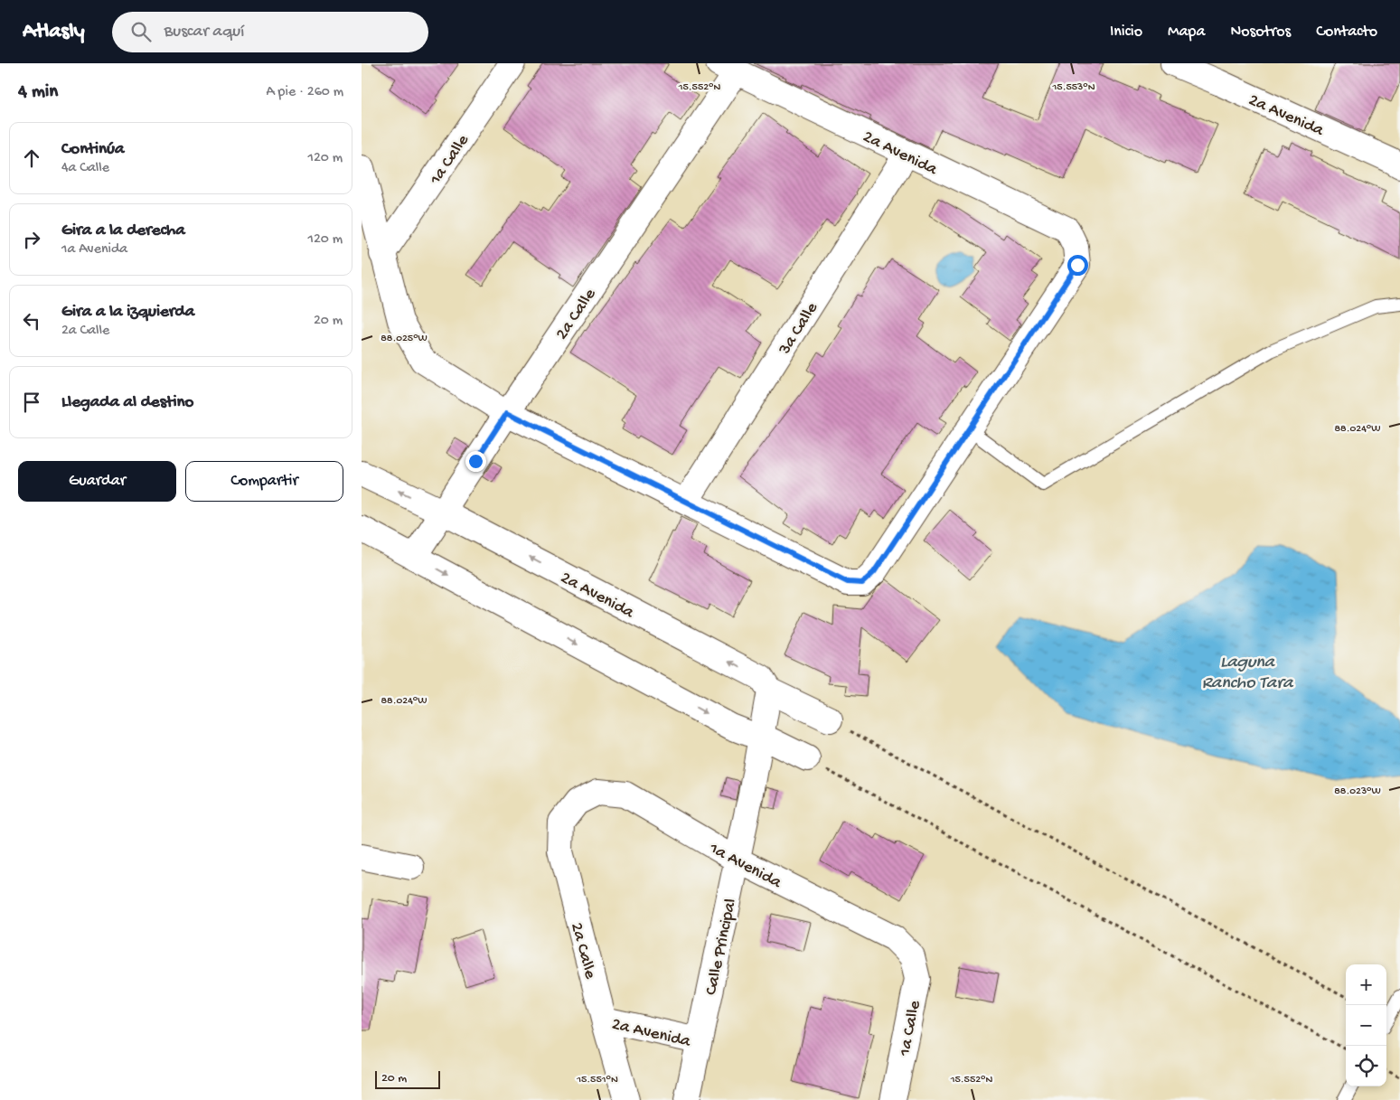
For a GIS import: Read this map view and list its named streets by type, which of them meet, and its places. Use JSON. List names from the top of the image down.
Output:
{
  "streets": {
    "street": [
      "2a Avenida",
      "1a Calle",
      "2a Calle",
      "3a Calle",
      "1a Avenida",
      "Calle Principal"
    ]
  },
  "crossings": [
    ["2a Avenida", "2a Calle"],
    ["2a Avenida", "3a Calle"],
    ["2a Avenida", "Calle Principal"],
    ["1a Calle", "1a Avenida"],
    ["2a Calle", "1a Avenida"],
    ["1a Avenida", "Calle Principal"]
  ],
  "water": ["Laguna Rancho Tara"],
  "scale_bar": "20 m",
  "page": {
    "header": "Atlasly",
    "search": "Buscar aquí",
    "nav": [
      "Inicio",
      "Mapa",
      "Nosotros",
      "Contacto"
    ],
    "heading": ["4 min", "A pie · 260 m"],
    "list": [
      ["Continúa", "4a Calle", "120 m"],
      ["Gira a la derecha", "1a Avenida", "120 m"],
      ["Gira a la izquierda", "2a Calle", "20 m"],
      "Llegada al destino"
    ],
    "buttons": ["Guardar", "Compartir"],
    "map_buttons": ["+", "−"],
    "scale": "20 m"
  },
  "coordinates": [
    "15.552°N",
    "15.553°N",
    "88.025°W",
    "88.024°W",
    "88.023°W",
    "15.551°N"
  ]
}
